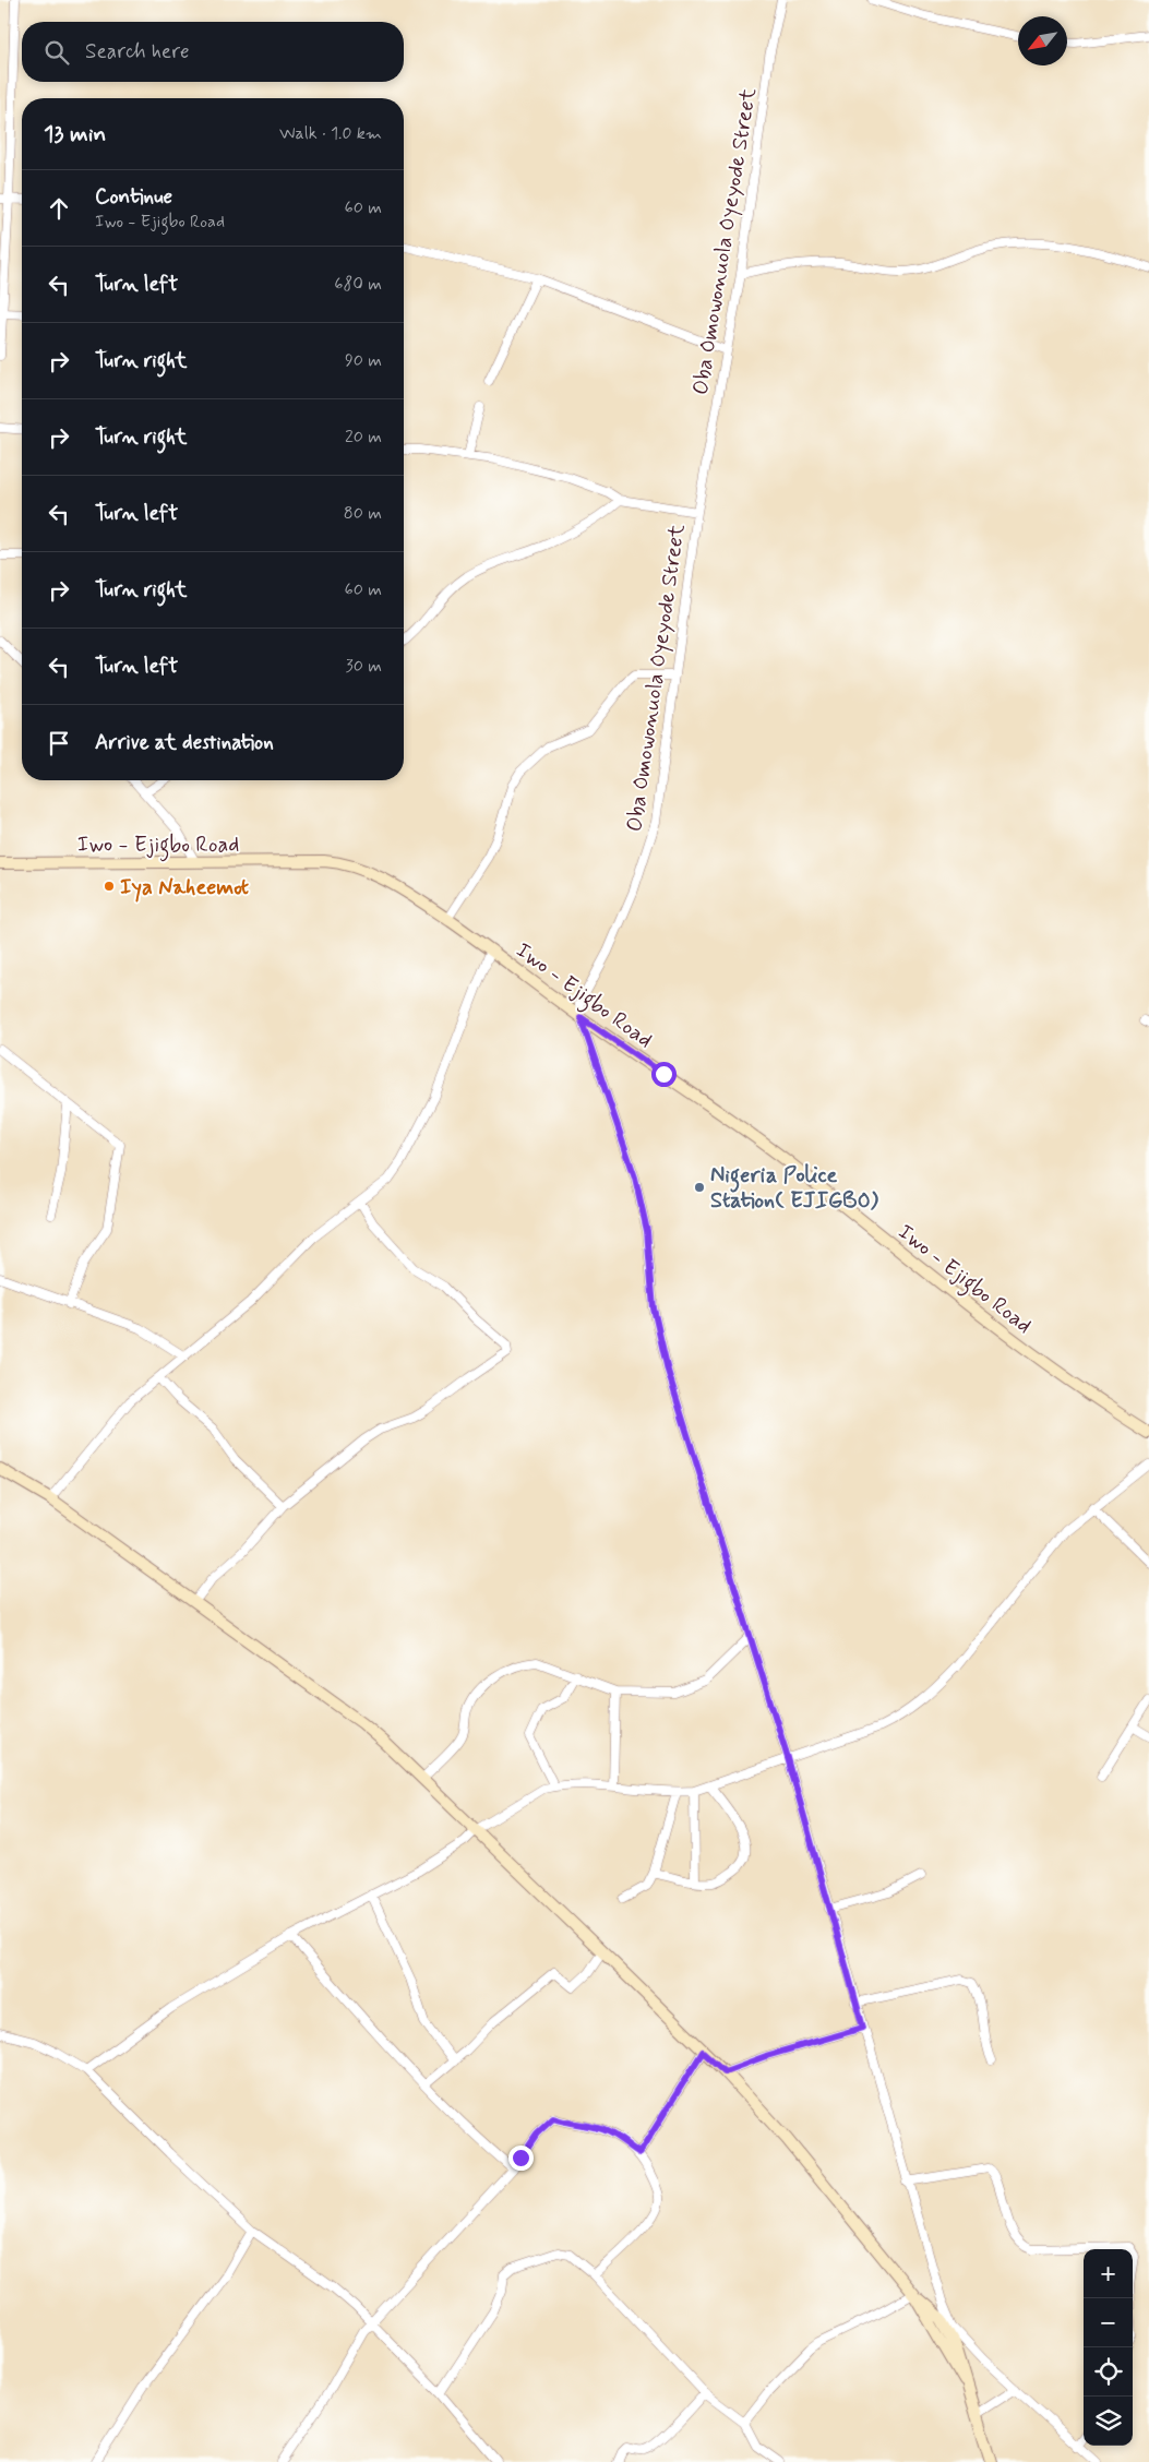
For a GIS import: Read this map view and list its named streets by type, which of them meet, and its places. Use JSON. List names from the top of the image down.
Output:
{
  "streets": {
    "main road": ["Iwo - Ejigbo Road"],
    "street": ["Oba Omowonuola Oyeyode Street"]
  },
  "crossings": [
    ["Oba Omowonuola Oyeyode Street", "Iwo - Ejigbo Road"]
  ],
  "places": ["Iya Naheemot", "Nigeria Police Station( EJIGBO)"],
  "north": "bottom left",
  "page": {
    "search": "Search here",
    "heading": ["13 min", "Walk · 1.0 km"],
    "list": [
      ["Continue", "Iwo - Ejigbo Road", "60 m"],
      ["Turn left", "680 m"],
      ["Turn right", "90 m"],
      ["Turn right", "20 m"],
      ["Turn left", "80 m"],
      ["Turn right", "60 m"],
      ["Turn left", "30 m"],
      "Arrive at destination"
    ],
    "map_buttons": ["+", "−"]
  }
}
